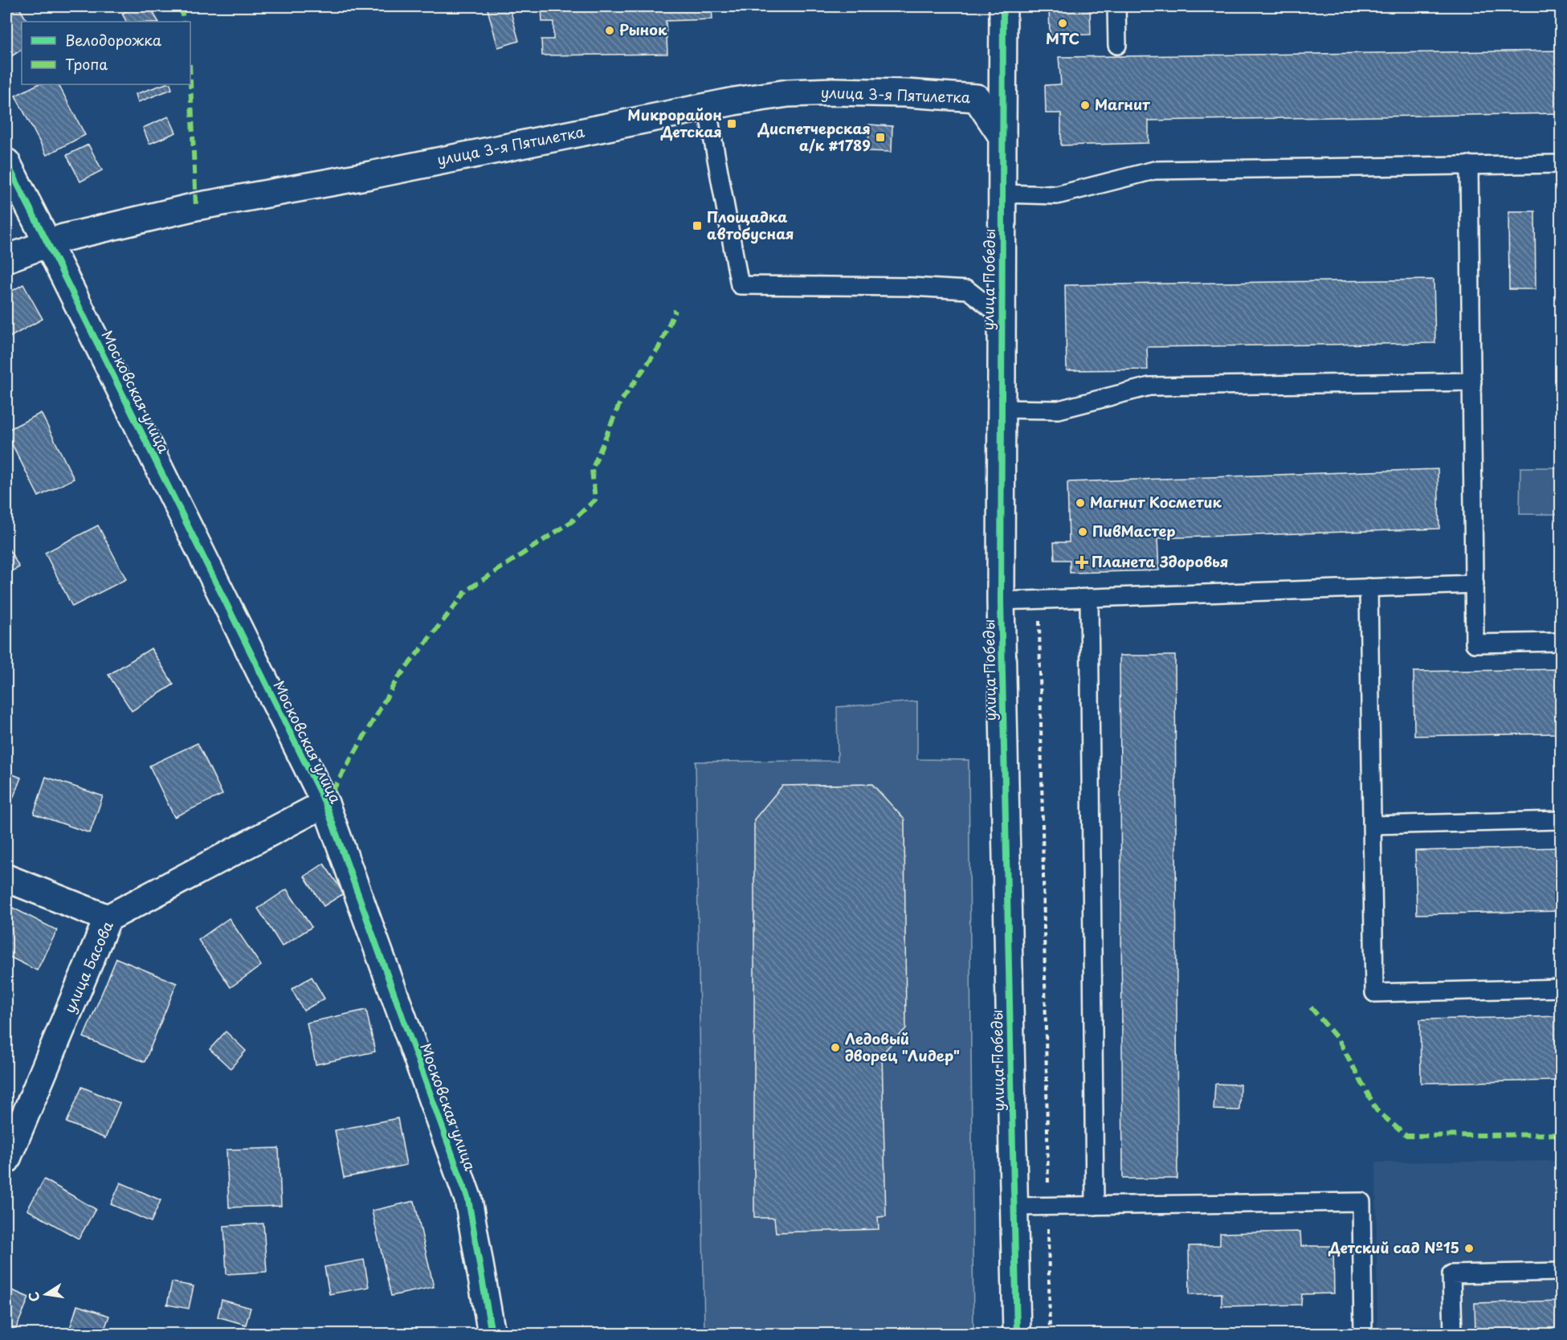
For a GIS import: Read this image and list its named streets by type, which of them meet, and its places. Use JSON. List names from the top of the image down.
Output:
{
  "streets": {
    "street": [
      "улица 3-я Пятилетка",
      "улица Победы",
      "Московская улица",
      "улица Басова"
    ]
  },
  "crossings": [
    ["улица 3-я Пятилетка", "улица Победы"],
    ["улица 3-я Пятилетка", "Московская улица"],
    ["Московская улица", "улица Басова"]
  ],
  "places": {
    "other": [
      "МТС",
      "Рынок",
      "Магнит",
      "Магнит Косметик",
      "ПивМастер",
      "Ледовый дворец \"Лидер\"",
      "Детский сад №15"
    ],
    "transit": ["Микрорайон Детская", "Диспетчерская а/к #1789", "Площадка автобусная"],
    "health": ["Планета Здоровья"]
  },
  "legend": ["Велодорожка", "Тропа"],
  "north": "left"
}
